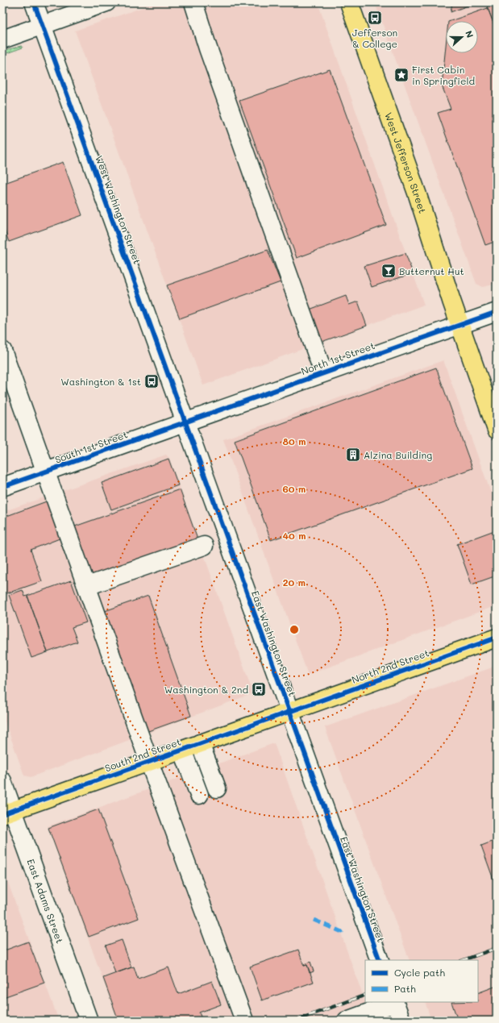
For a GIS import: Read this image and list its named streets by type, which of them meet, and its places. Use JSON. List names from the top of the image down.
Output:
{
  "streets": {
    "main road": ["West Jefferson Street", "North 2nd Street", "South 2nd Street"],
    "street": [
      "West Washington Street",
      "North 1st Street",
      "South 1st Street",
      "East Washington Street",
      "East Adams Street"
    ]
  },
  "crossings": [
    ["West Jefferson Street", "North 1st Street"],
    ["West Washington Street", "North 1st Street"],
    ["West Washington Street", "South 1st Street"],
    ["West Washington Street", "East Washington Street"],
    ["North 1st Street", "South 1st Street"],
    ["North 1st Street", "East Washington Street"],
    ["South 1st Street", "East Washington Street"],
    ["East Washington Street", "North 2nd Street"],
    ["East Washington Street", "South 2nd Street"],
    ["North 2nd Street", "South 2nd Street"],
    ["South 2nd Street", "East Adams Street"]
  ],
  "places": {
    "bus stop": ["Jefferson & College", "Washington & 1st", "Washington & 2nd"],
    "place": ["First Cabin in Springfield"],
    "bar": ["Butternut Hut"],
    "building": ["Alzina Building"]
  },
  "legend": ["Cycle path", "Path"],
  "north": "right",
  "rings": [
    "80 m",
    "60 m",
    "40 m",
    "20 m"
  ]
}
